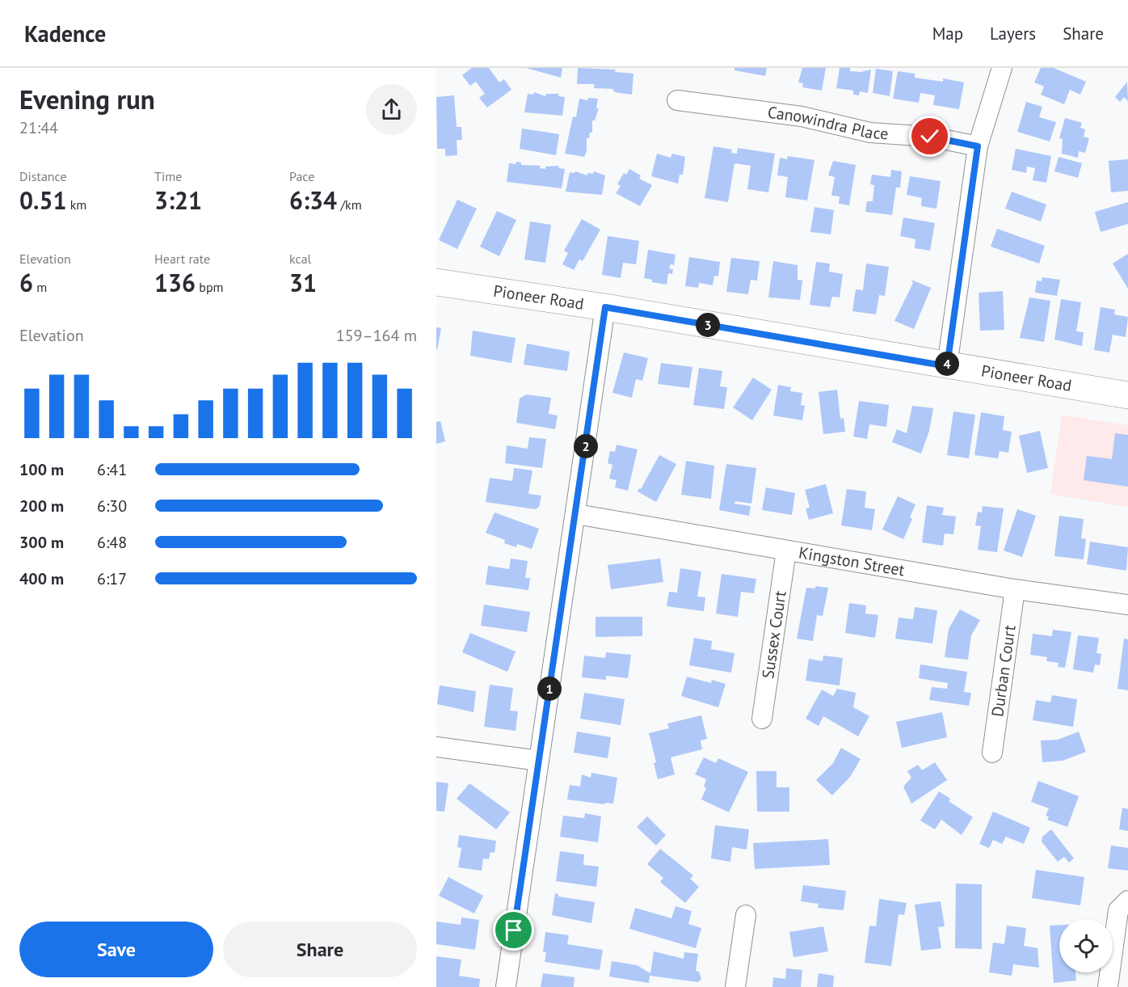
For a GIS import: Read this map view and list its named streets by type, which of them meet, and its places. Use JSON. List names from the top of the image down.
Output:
{
  "streets": {
    "main road": ["Pioneer Road"],
    "street": [
      "Canowindra Place",
      "Kingston Street",
      "Sussex Court",
      "Durban Court"
    ]
  },
  "crossings": [
    ["Kingston Street", "Sussex Court"],
    ["Kingston Street", "Durban Court"]
  ],
  "page": {
    "header": "Kadence",
    "nav": ["Map", "Layers", "Share"],
    "heading": ["Evening run", "21:44"],
    "stats": [
      ["Distance", "0.51 km"],
      ["Time", "3:21"],
      ["Pace", "6:34 /km"],
      ["Elevation", "6 m"],
      ["Heart rate", "136 bpm"],
      ["kcal", "31"]
    ],
    "pins": [
      "3",
      "4",
      "2",
      "1"
    ],
    "chart": ["Elevation", "159–164 m"],
    "list": [
      {
        "name": "100 m",
        "note": "6:41"
      },
      {
        "name": "200 m",
        "note": "6:30"
      },
      {
        "name": "300 m",
        "note": "6:48"
      },
      {
        "name": "400 m",
        "note": "6:17"
      }
    ],
    "buttons": ["Save", "Share"]
  }
}
